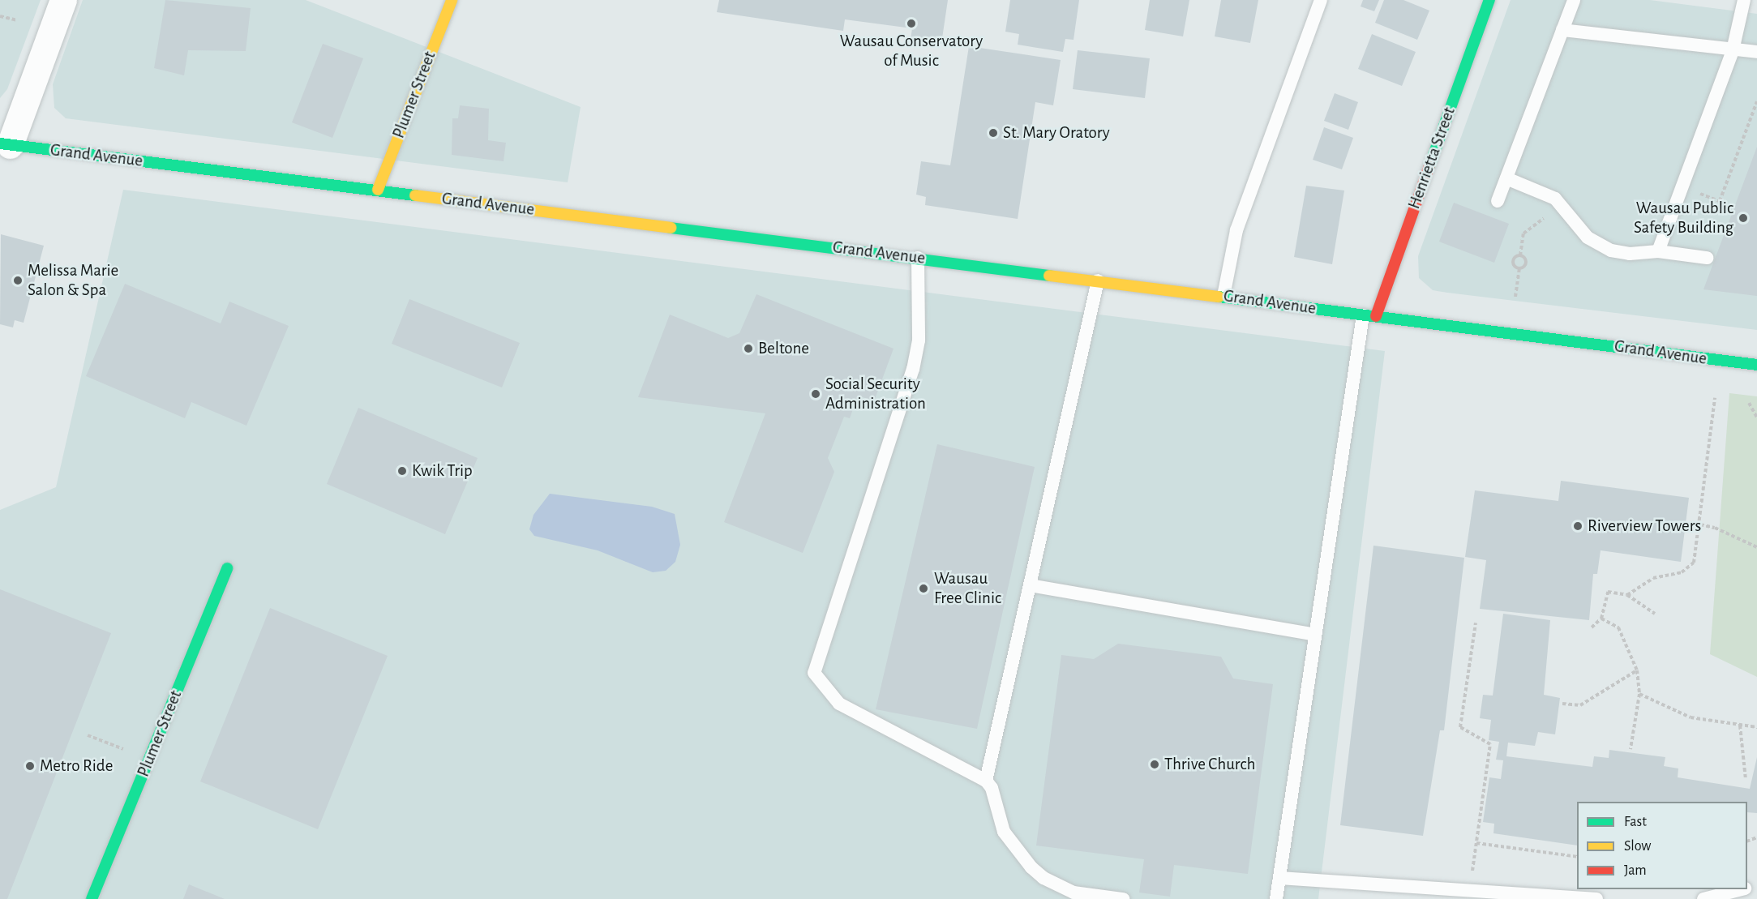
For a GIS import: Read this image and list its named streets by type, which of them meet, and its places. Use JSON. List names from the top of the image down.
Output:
{
  "streets": {
    "main road": ["Plumer Street", "Grand Avenue", "Henrietta Street"]
  },
  "crossings": [
    ["Plumer Street", "Grand Avenue"],
    ["Grand Avenue", "Henrietta Street"]
  ],
  "places": [
    "Wausau Conservatory of Music",
    "St. Mary Oratory",
    "Wausau Public Safety Building",
    "Melissa Marie Salon & Spa",
    "Beltone",
    "Social Security Administration",
    "Kwik Trip",
    "Riverview Towers",
    "Wausau Free Clinic",
    "Thrive Church",
    "Metro Ride"
  ],
  "legend": ["Fast", "Slow", "Jam"]
}
